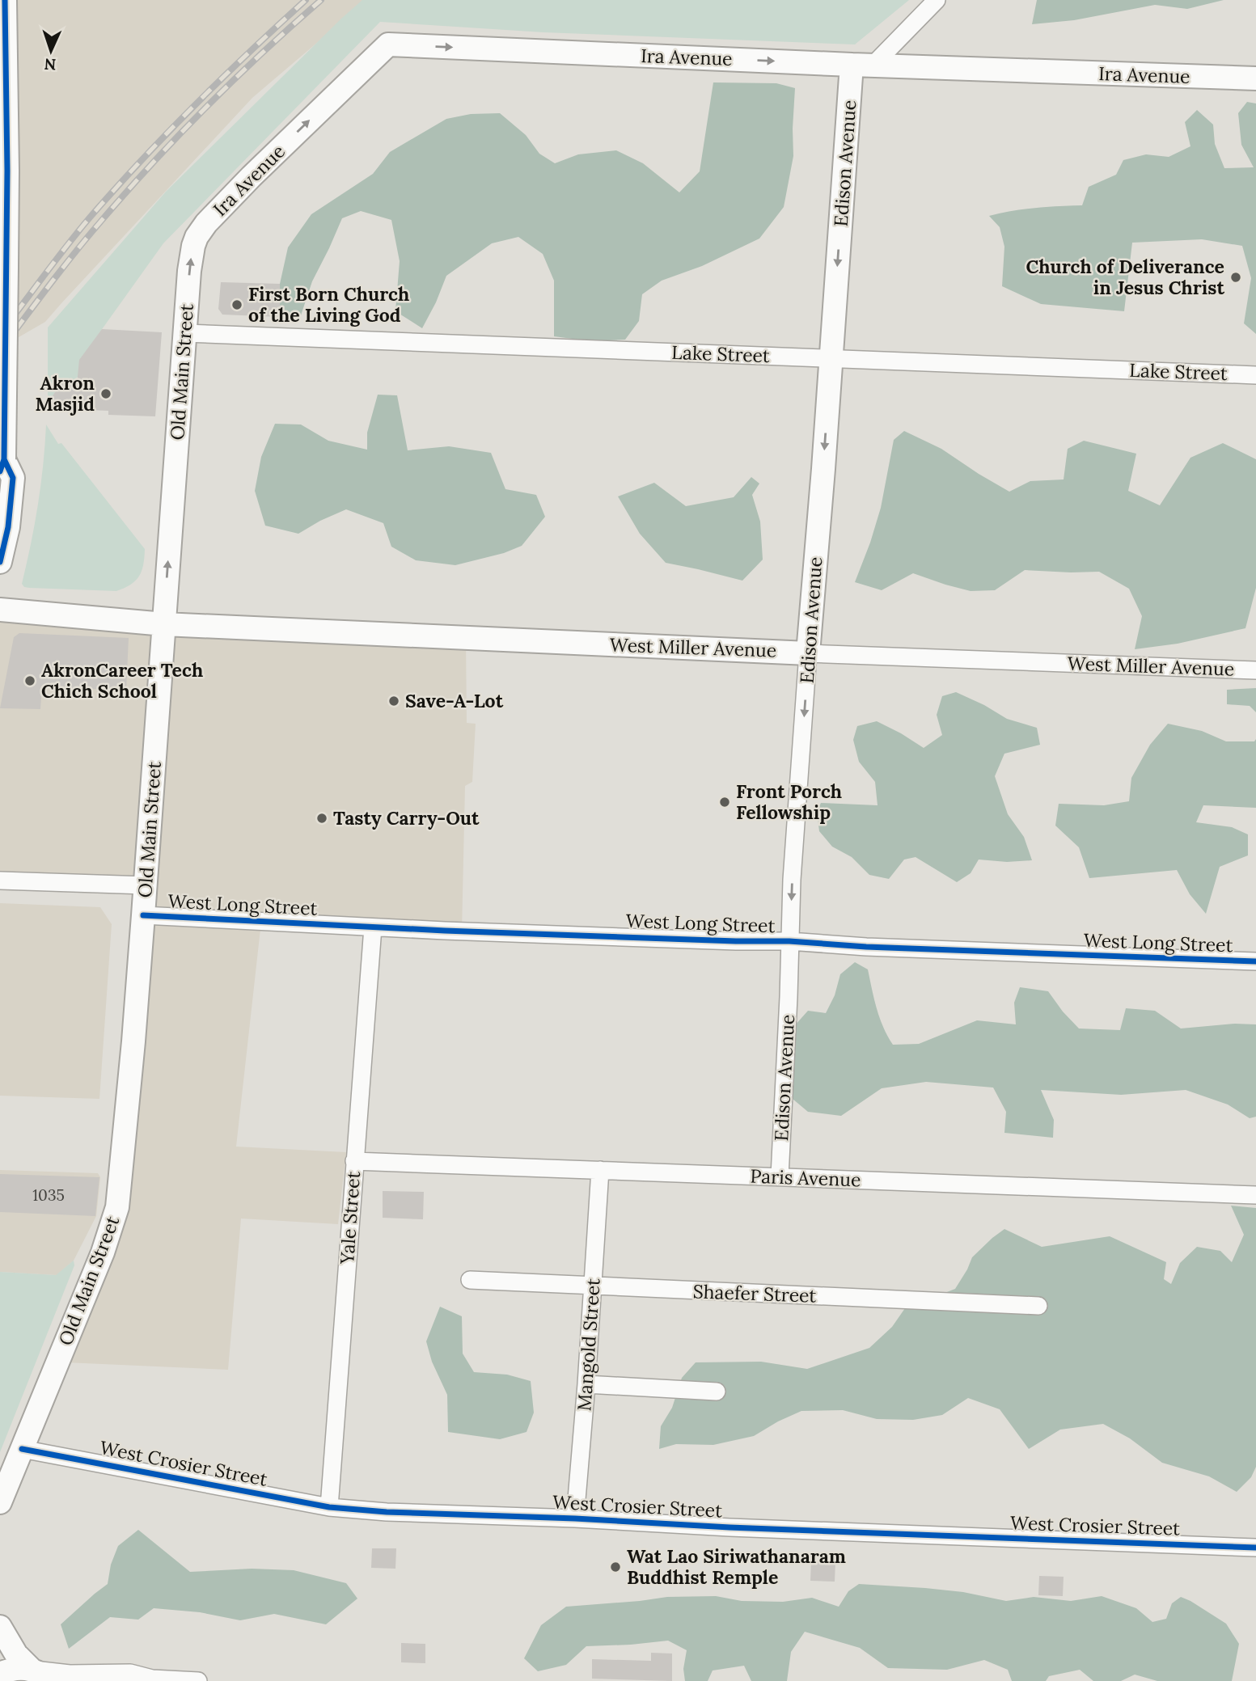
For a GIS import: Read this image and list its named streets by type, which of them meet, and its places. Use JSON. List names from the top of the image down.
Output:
{
  "streets": {
    "main road": [
      "Ira Avenue",
      "Edison Avenue",
      "Old Main Street",
      "West Miller Avenue"
    ],
    "street": [
      "Lake Street",
      "West Long Street",
      "Paris Avenue",
      "Yale Street",
      "Shaefer Street",
      "Mangold Street",
      "West Crosier Street"
    ]
  },
  "crossings": [
    ["Ira Avenue", "Edison Avenue"],
    ["Ira Avenue", "Old Main Street"],
    ["Edison Avenue", "Lake Street"],
    ["Edison Avenue", "West Miller Avenue"],
    ["Edison Avenue", "West Long Street"],
    ["Edison Avenue", "Paris Avenue"],
    ["Lake Street", "Old Main Street"],
    ["Old Main Street", "West Miller Avenue"],
    ["Old Main Street", "West Long Street"],
    ["Old Main Street", "West Crosier Street"],
    ["West Long Street", "Yale Street"],
    ["Paris Avenue", "Yale Street"],
    ["Paris Avenue", "Mangold Street"],
    ["Yale Street", "West Crosier Street"],
    ["Shaefer Street", "Mangold Street"],
    ["Mangold Street", "West Crosier Street"]
  ],
  "one_way": ["Ira Avenue", "Edison Avenue"],
  "places": [
    "Church of Deliverance in Jesus Christ",
    "First Born Church of the Living God",
    "Akron Masjid",
    "AkronCareer Tech Chich School",
    "Save-A-Lot",
    "Front Porch Fellowship",
    "Tasty Carry-Out",
    "Wat Lao Siriwathanaram Buddhist Remple"
  ],
  "house_numbers": ["1035"],
  "north": "bottom"
}
